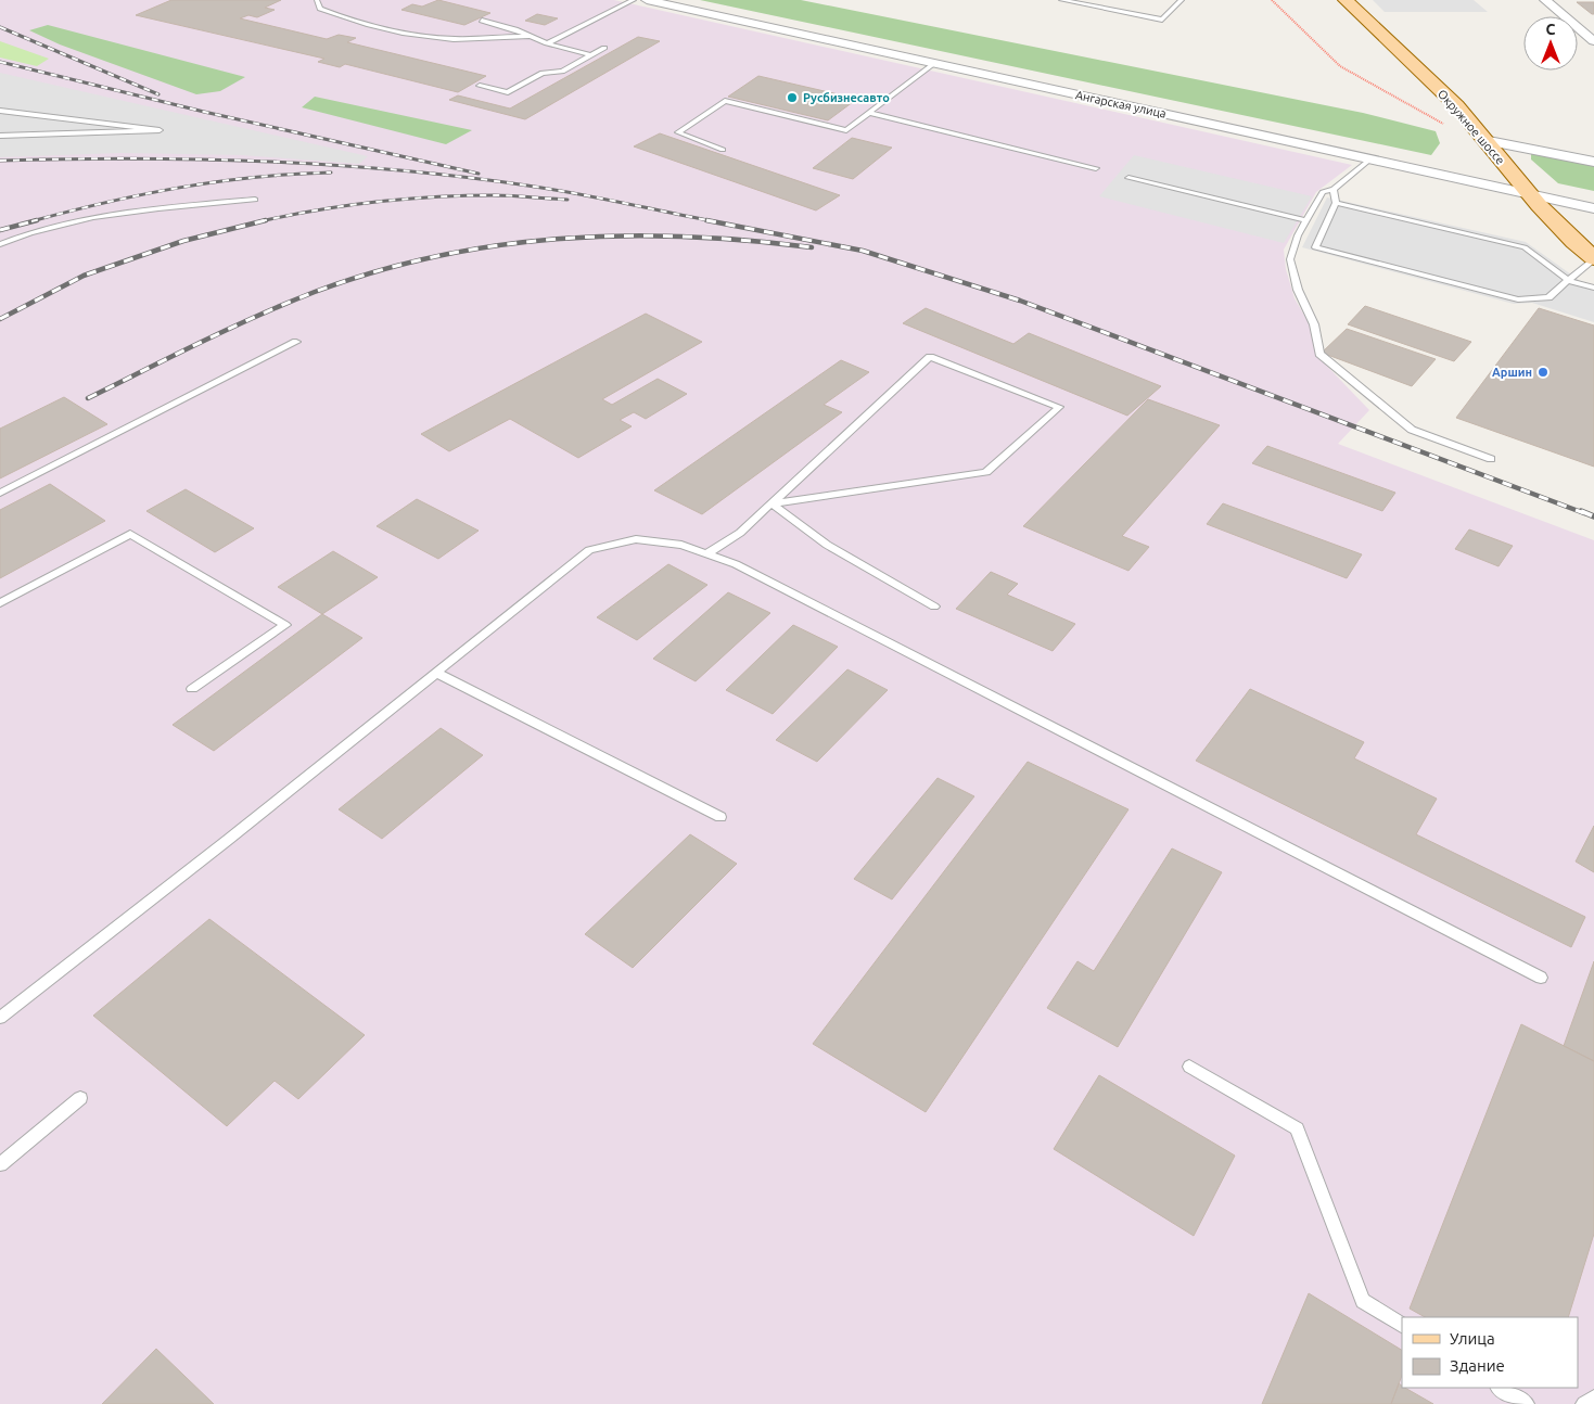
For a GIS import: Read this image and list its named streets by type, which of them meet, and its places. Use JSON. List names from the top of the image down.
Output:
{
  "streets": {
    "main road": ["Окружное шоссе"],
    "street": ["Ангарская улица"]
  },
  "crossings": [
    ["Ангарская улица", "Окружное шоссе"]
  ],
  "places": ["Русбизнесавто", "Аршин"],
  "legend": ["Улица", "Здание"],
  "north": "top"
}
